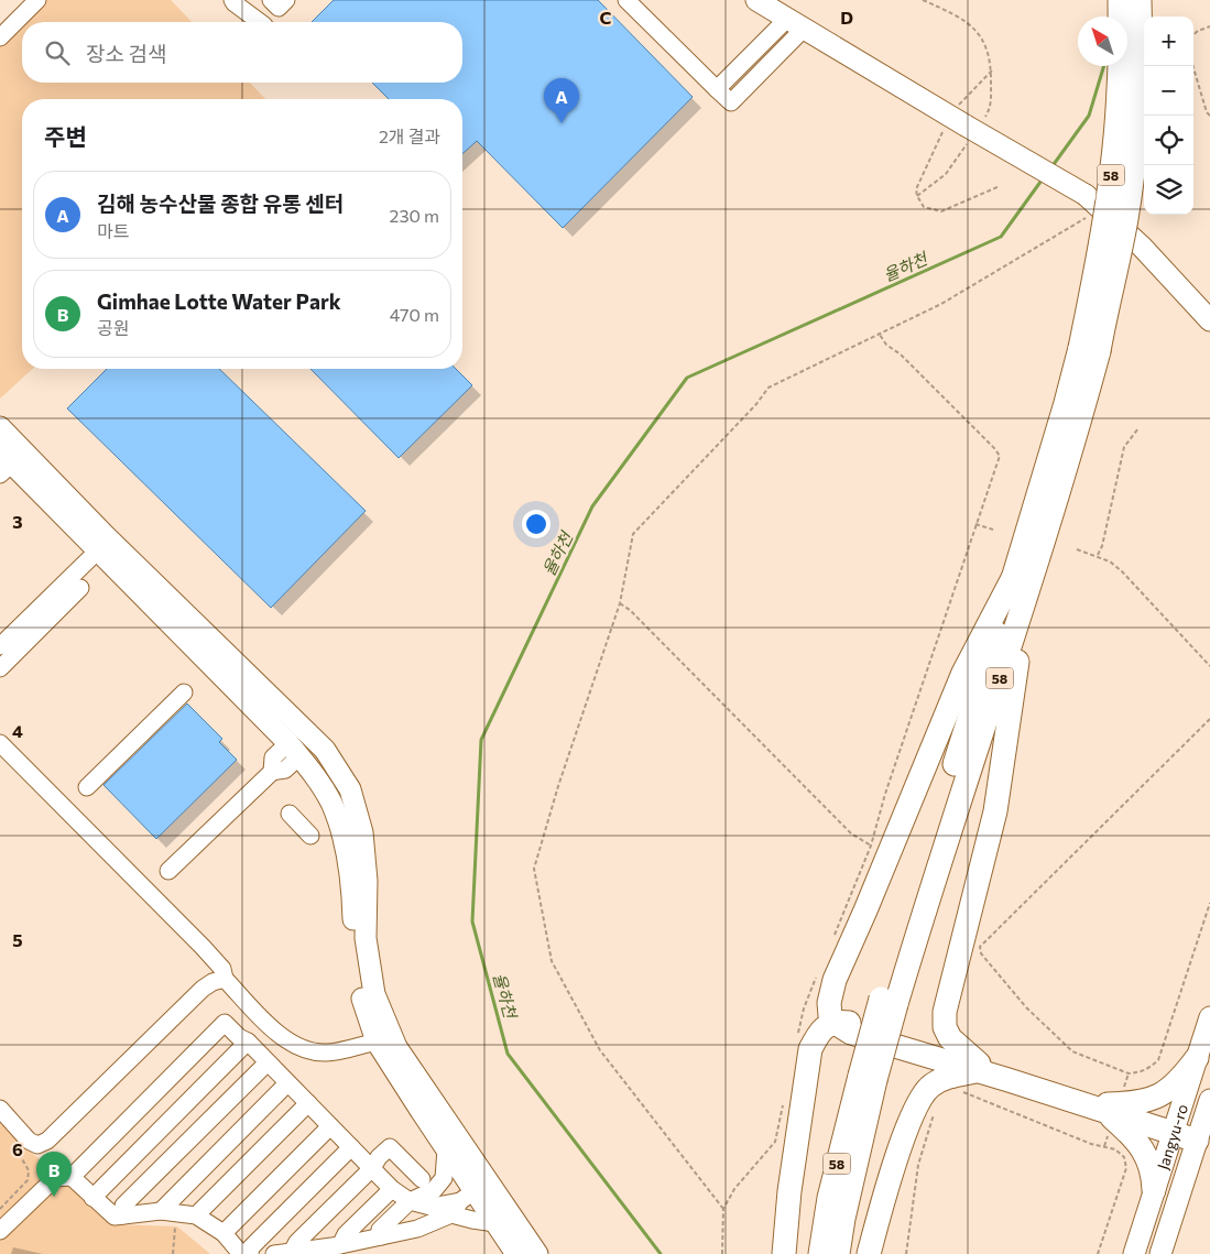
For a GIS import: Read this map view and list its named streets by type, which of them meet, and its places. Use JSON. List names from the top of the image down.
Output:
{
  "streets": {
    "highway": ["58"],
    "main road": ["Jangyu-ro"]
  },
  "water": ["율하천"],
  "north": "top left",
  "page": {
    "map_buttons": ["+", "−"],
    "search": "장소 검색",
    "pins": ["A", "B"],
    "heading": ["주변", "2개 결과"],
    "list": [
      {
        "mark": "A",
        "name": "김해 농수산물 종합 유통 센터",
        "note": "마트",
        "value": "230 m"
      },
      {
        "mark": "B",
        "name": "Gimhae Lotte Water Park",
        "note": "공원",
        "value": "470 m"
      }
    ]
  },
  "grid": {
    "columns": ["C", "D"],
    "rows": [
      "3",
      "4",
      "5",
      "6"
    ]
  }
}
